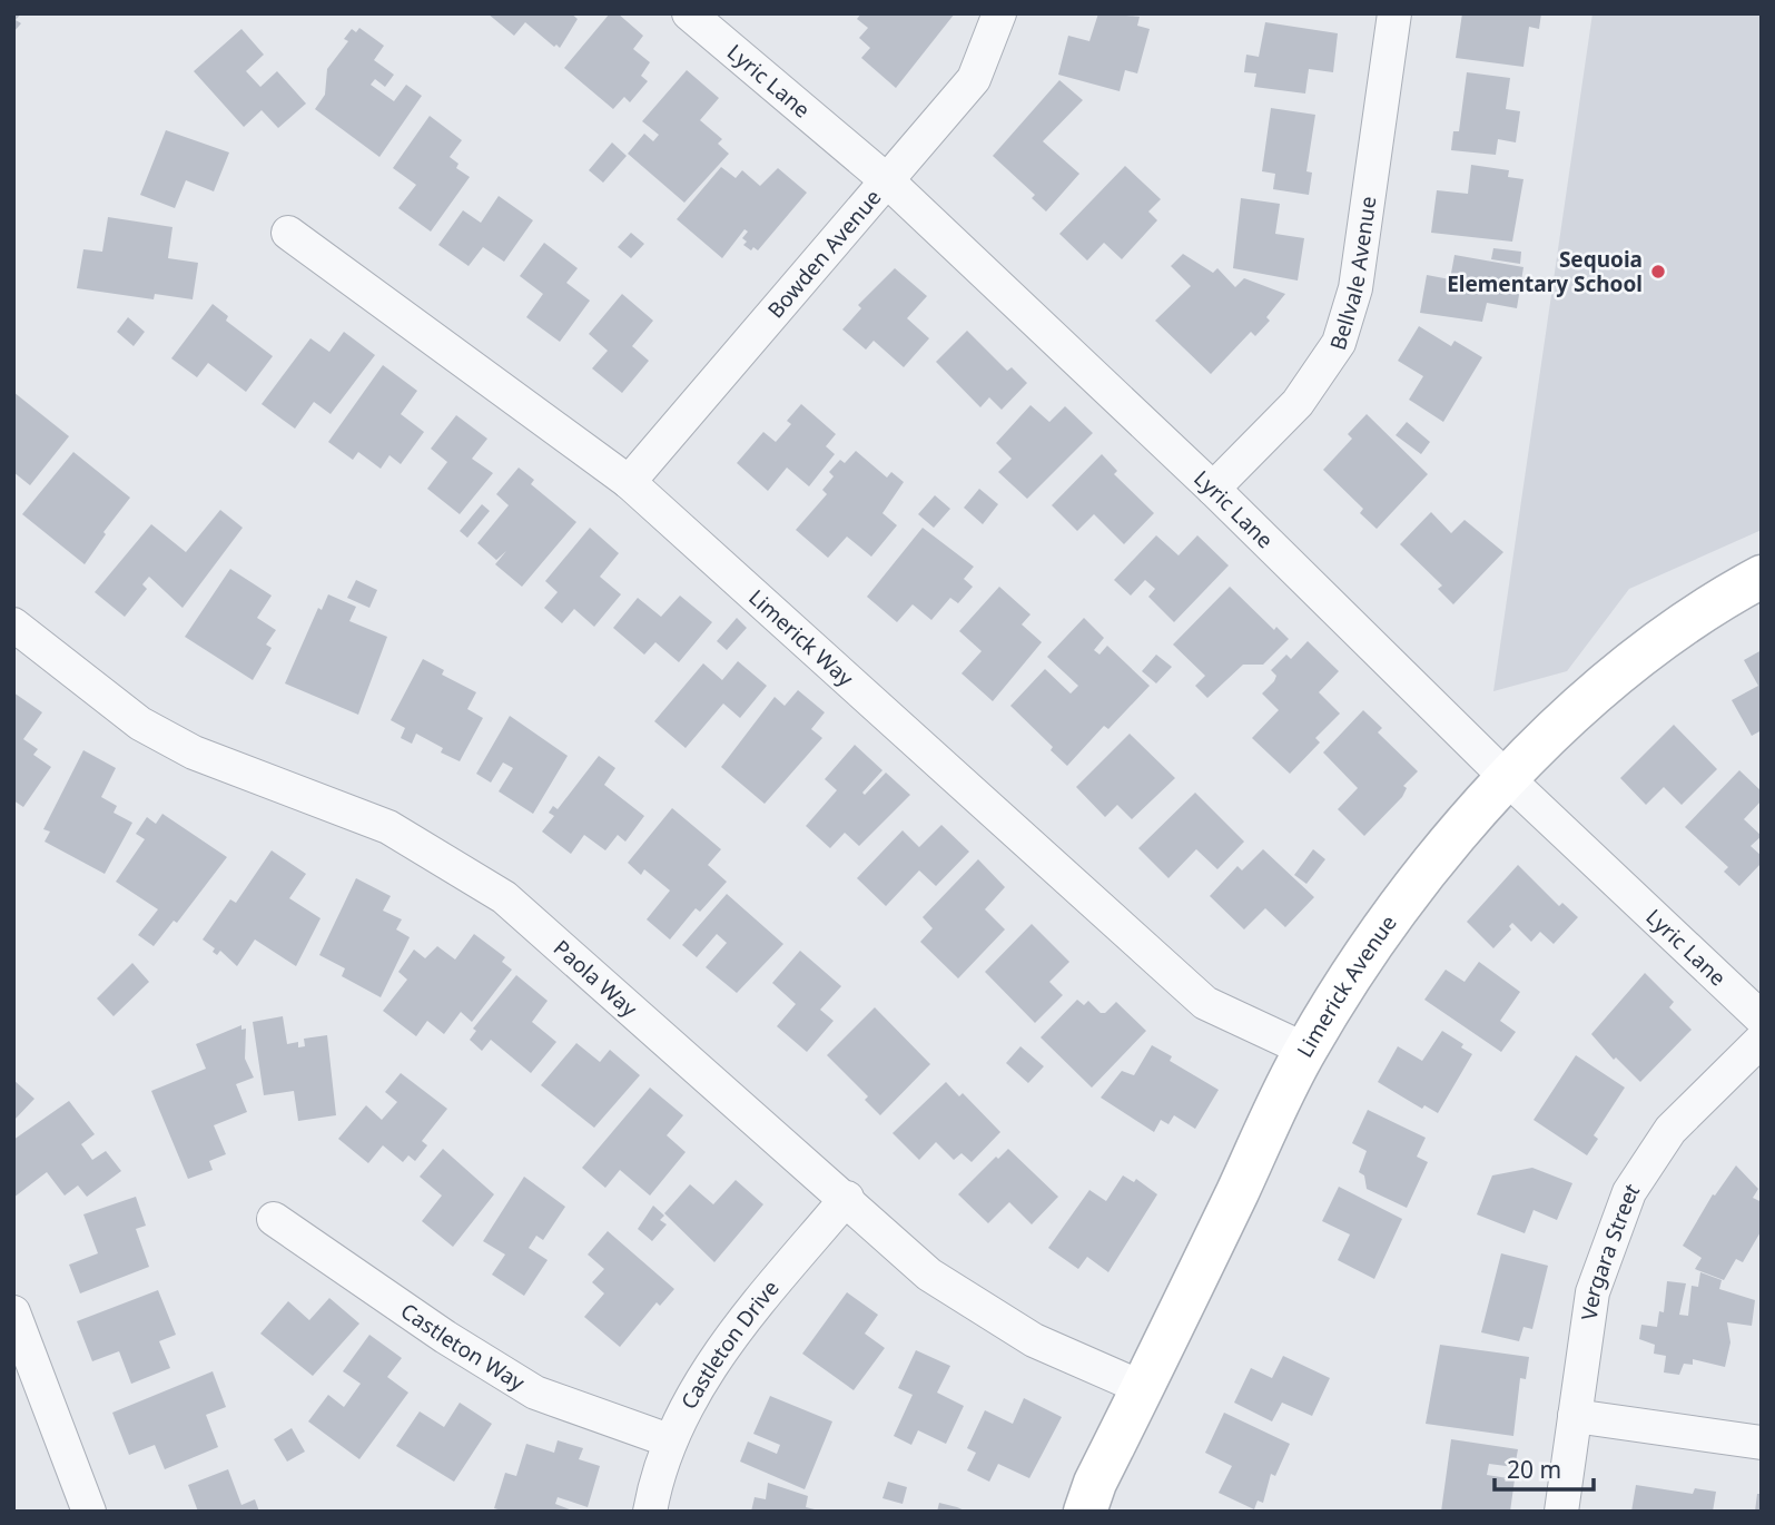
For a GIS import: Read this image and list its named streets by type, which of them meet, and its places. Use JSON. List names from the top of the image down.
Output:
{
  "streets": {
    "main road": ["Limerick Avenue"],
    "street": [
      "Lyric Lane",
      "Bowden Avenue",
      "Bellvale Avenue",
      "Limerick Way",
      "Paola Way",
      "Vergara Street",
      "Castleton Way",
      "Castleton Drive"
    ]
  },
  "crossings": [
    ["Lyric Lane", "Bowden Avenue"],
    ["Lyric Lane", "Bellvale Avenue"],
    ["Lyric Lane", "Limerick Avenue"],
    ["Bowden Avenue", "Limerick Way"],
    ["Limerick Way", "Limerick Avenue"],
    ["Paola Way", "Limerick Avenue"],
    ["Paola Way", "Castleton Drive"],
    ["Castleton Way", "Castleton Drive"]
  ],
  "places": ["Sequoia Elementary School"],
  "scale_bar": "20 m"
}
